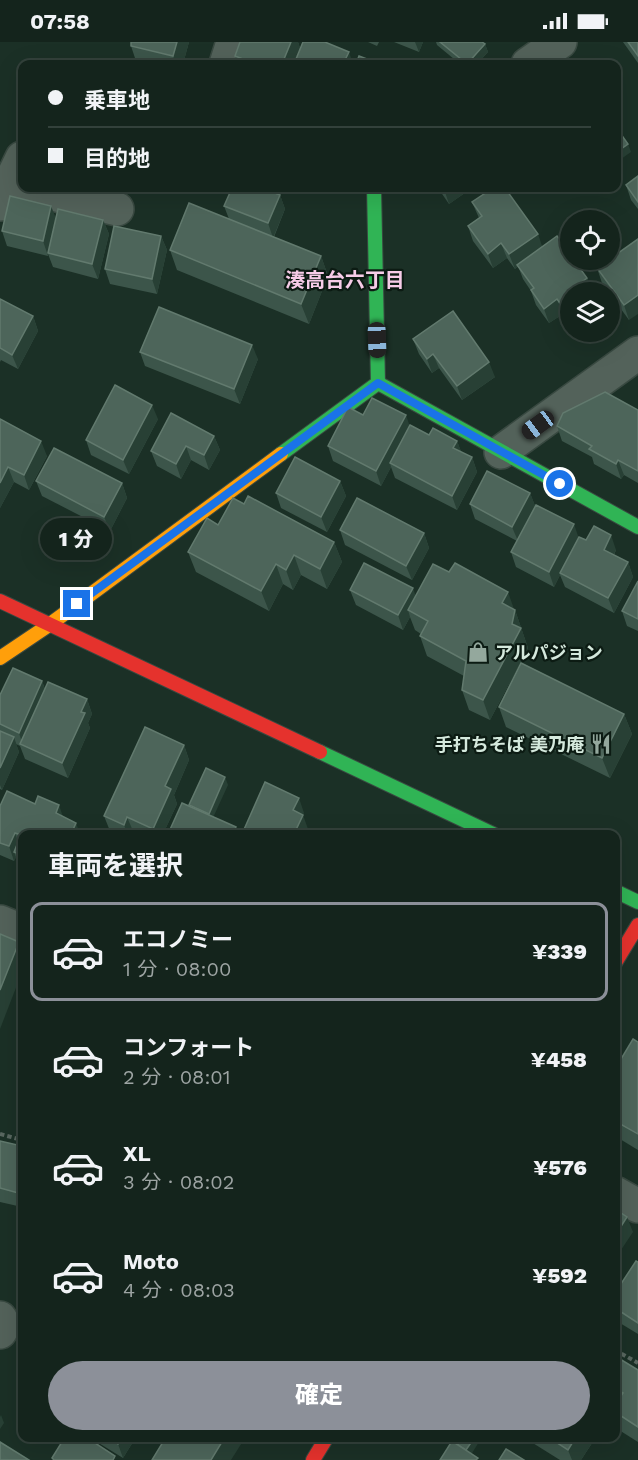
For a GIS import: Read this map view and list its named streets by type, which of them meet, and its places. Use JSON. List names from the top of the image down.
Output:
{
  "districts": ["湊高台六丁目"],
  "places": {
    "shop": ["アルパジョン"],
    "restaurant": ["手打ちそば 美乃庵"]
  },
  "page": {
    "status": "07:58",
    "banner": ["乗車地", "目的地"],
    "bubble": "1 分",
    "heading": "車両を選択",
    "list": [
      {
        "name": "エコノミー",
        "note": "1 分 · 08:00",
        "value": "¥339"
      },
      {
        "name": "コンフォート",
        "note": "2 分 · 08:01",
        "value": "¥458"
      },
      {
        "name": "XL",
        "note": "3 分 · 08:02",
        "value": "¥576"
      },
      {
        "name": "Moto",
        "note": "4 分 · 08:03",
        "value": "¥592"
      }
    ],
    "buttons": "確定"
  }
}
